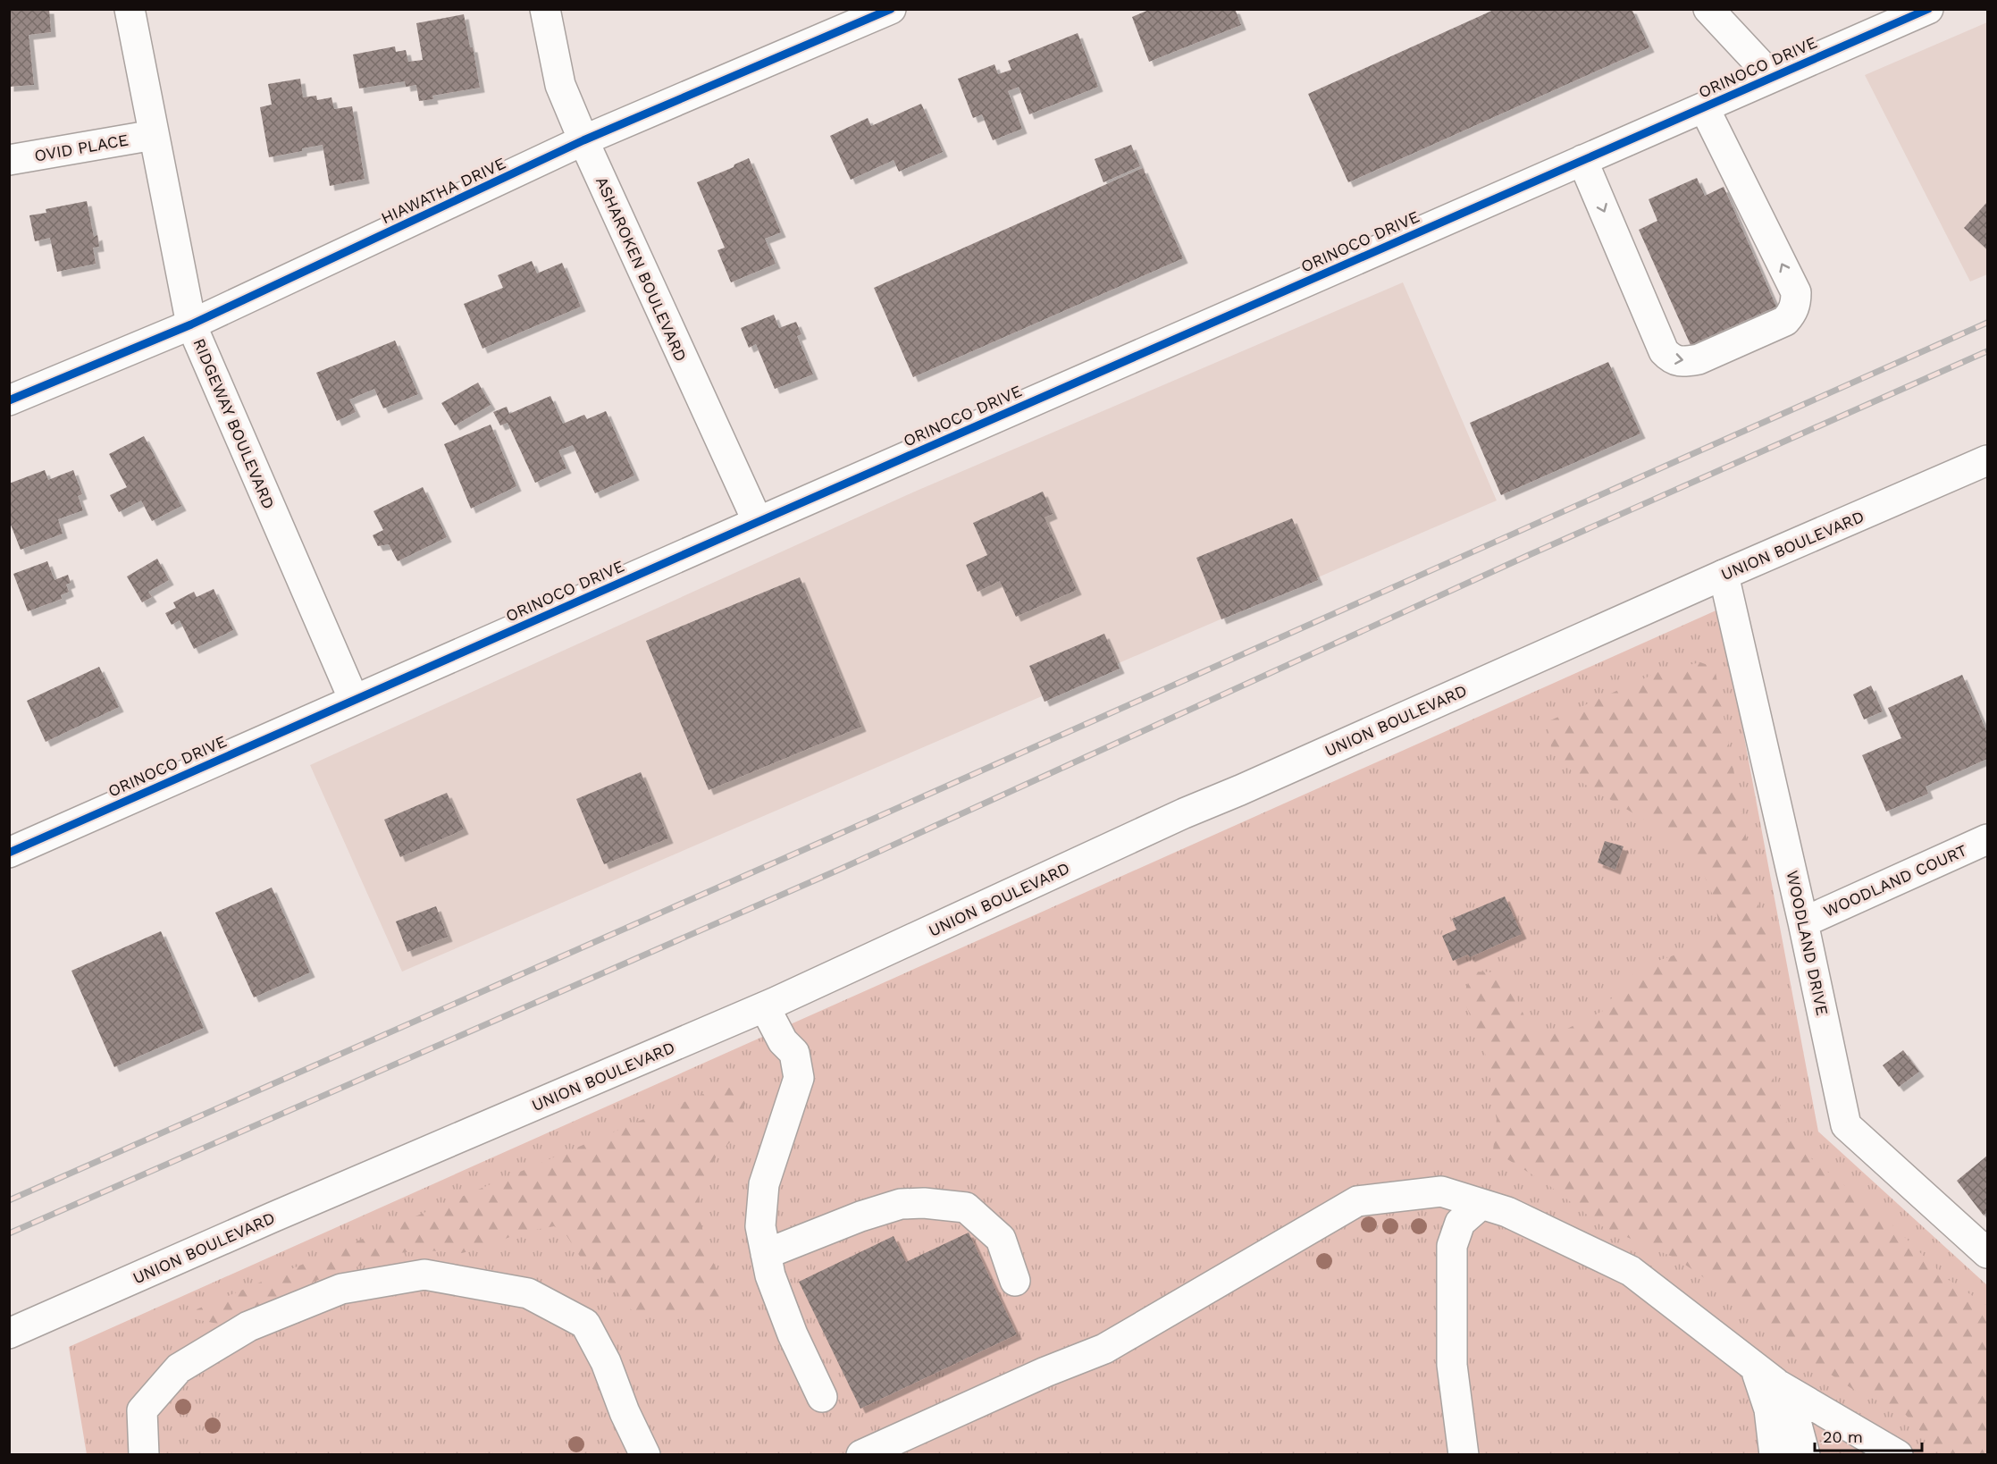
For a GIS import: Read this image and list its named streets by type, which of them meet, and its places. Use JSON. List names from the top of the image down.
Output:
{
  "streets": {
    "street": [
      "ORINOCO DRIVE",
      "OVID PLACE",
      "HIAWATHA DRIVE",
      "ASHAROKEN BOULEVARD",
      "RIDGEWAY BOULEVARD",
      "UNION BOULEVARD",
      "WOODLAND COURT",
      "WOODLAND DRIVE"
    ]
  },
  "crossings": [
    ["ORINOCO DRIVE", "ASHAROKEN BOULEVARD"],
    ["ORINOCO DRIVE", "RIDGEWAY BOULEVARD"],
    ["OVID PLACE", "RIDGEWAY BOULEVARD"],
    ["HIAWATHA DRIVE", "ASHAROKEN BOULEVARD"],
    ["HIAWATHA DRIVE", "RIDGEWAY BOULEVARD"],
    ["UNION BOULEVARD", "WOODLAND DRIVE"],
    ["WOODLAND COURT", "WOODLAND DRIVE"]
  ],
  "scale_bar": "20 m"
}
